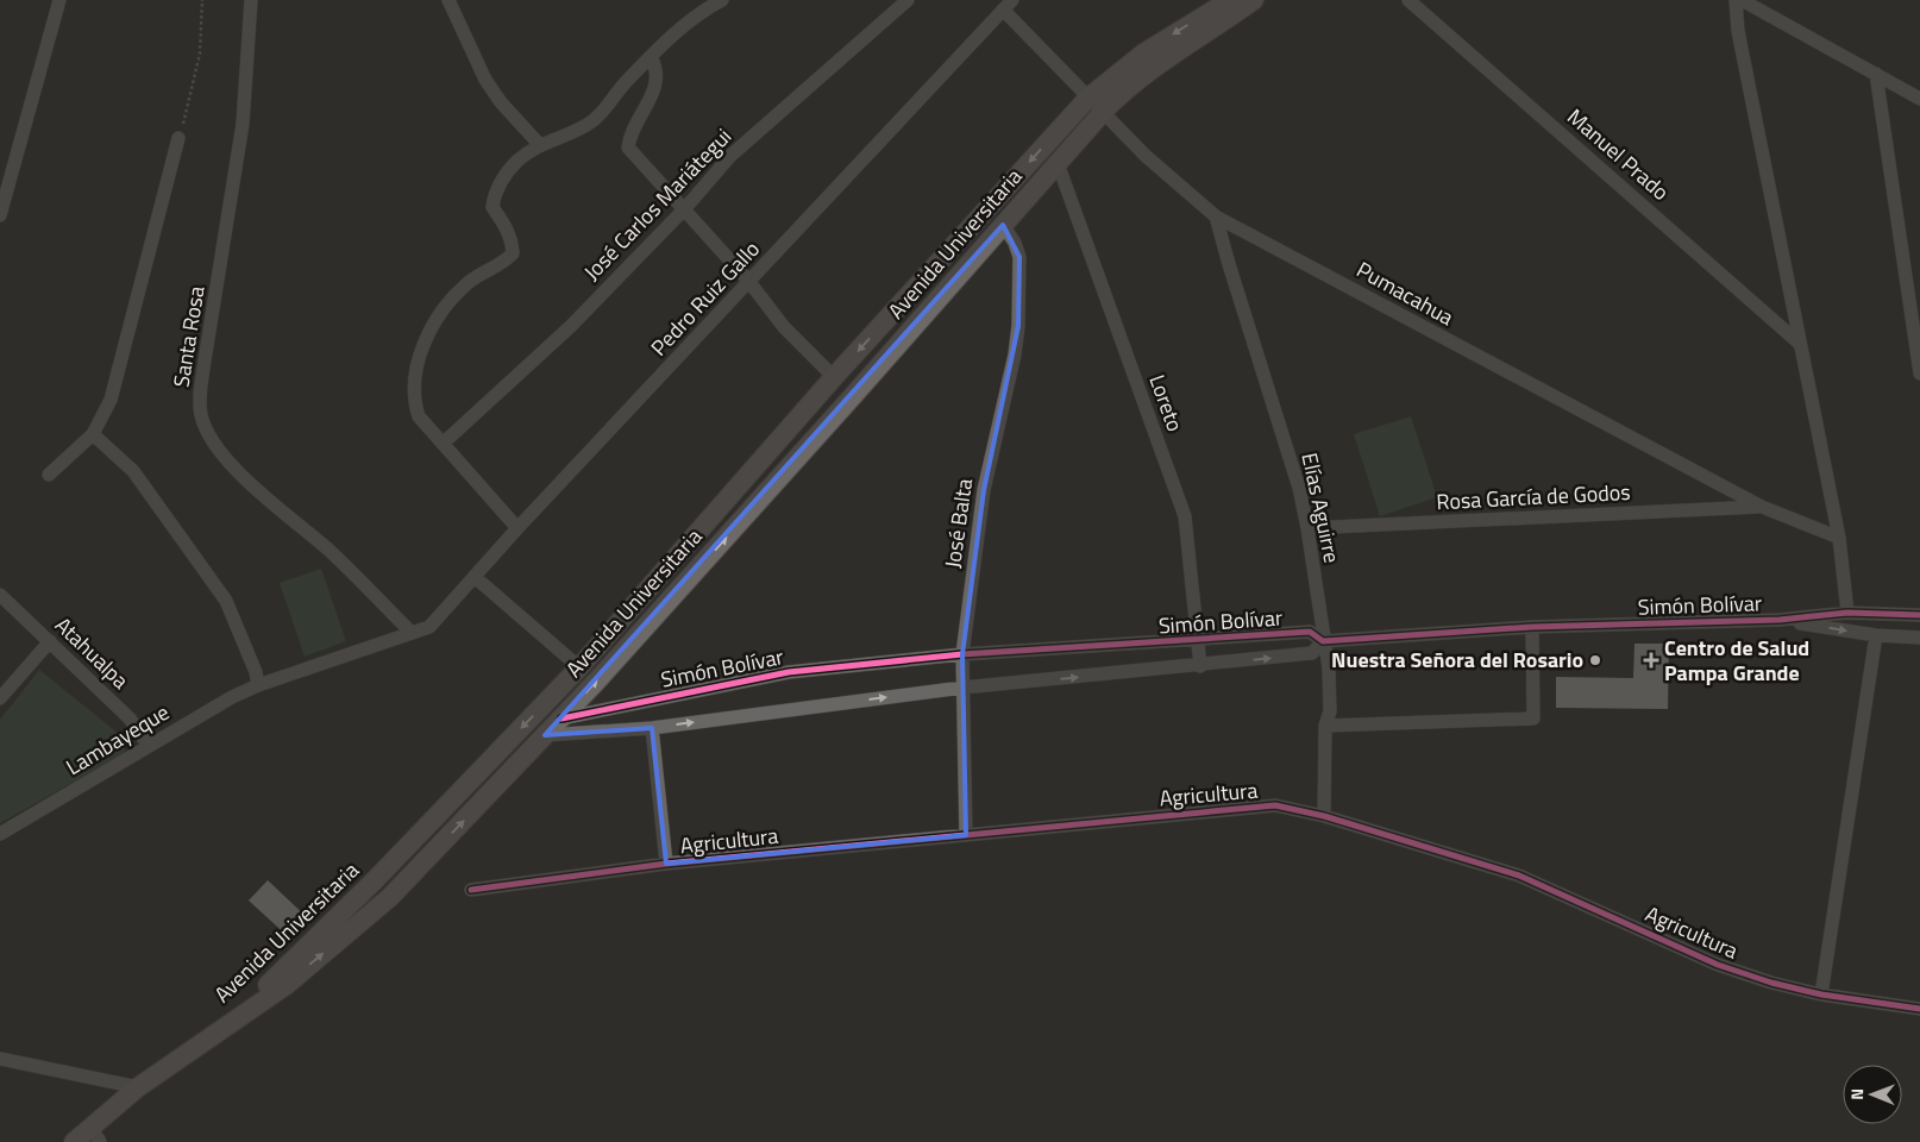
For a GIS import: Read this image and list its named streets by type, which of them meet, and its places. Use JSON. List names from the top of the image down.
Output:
{
  "streets": {
    "main road": ["Avenida Universitaria"],
    "street": [
      "Manuel Prado",
      "José Carlos Mariátegui",
      "Pumacahua",
      "Pedro Ruiz Gallo",
      "Santa Rosa",
      "Loreto",
      "Rosa García de Godos",
      "Elías Aguirre",
      "José Balta",
      "Simón Bolívar",
      "Atahualpa",
      "Lambayeque",
      "Agricultura"
    ]
  },
  "crossings": [
    ["Avenida Universitaria", "Pumacahua"],
    ["Avenida Universitaria", "Loreto"],
    ["Avenida Universitaria", "José Balta"],
    ["Avenida Universitaria", "Simón Bolívar"],
    ["Pumacahua", "Pedro Ruiz Gallo"],
    ["Pumacahua", "Rosa García de Godos"],
    ["Pumacahua", "Elías Aguirre"],
    ["Pedro Ruiz Gallo", "Lambayeque"],
    ["Santa Rosa", "Lambayeque"],
    ["Loreto", "Simón Bolívar"],
    ["Rosa García de Godos", "Elías Aguirre"],
    ["Elías Aguirre", "Simón Bolívar"],
    ["Elías Aguirre", "Agricultura"],
    ["José Balta", "Simón Bolívar"],
    ["José Balta", "Agricultura"],
    ["Atahualpa", "Lambayeque"]
  ],
  "places": {
    "other": ["Nuestra Señora del Rosario"],
    "health": ["Centro de Salud Pampa Grande"]
  },
  "north": "left"
}
